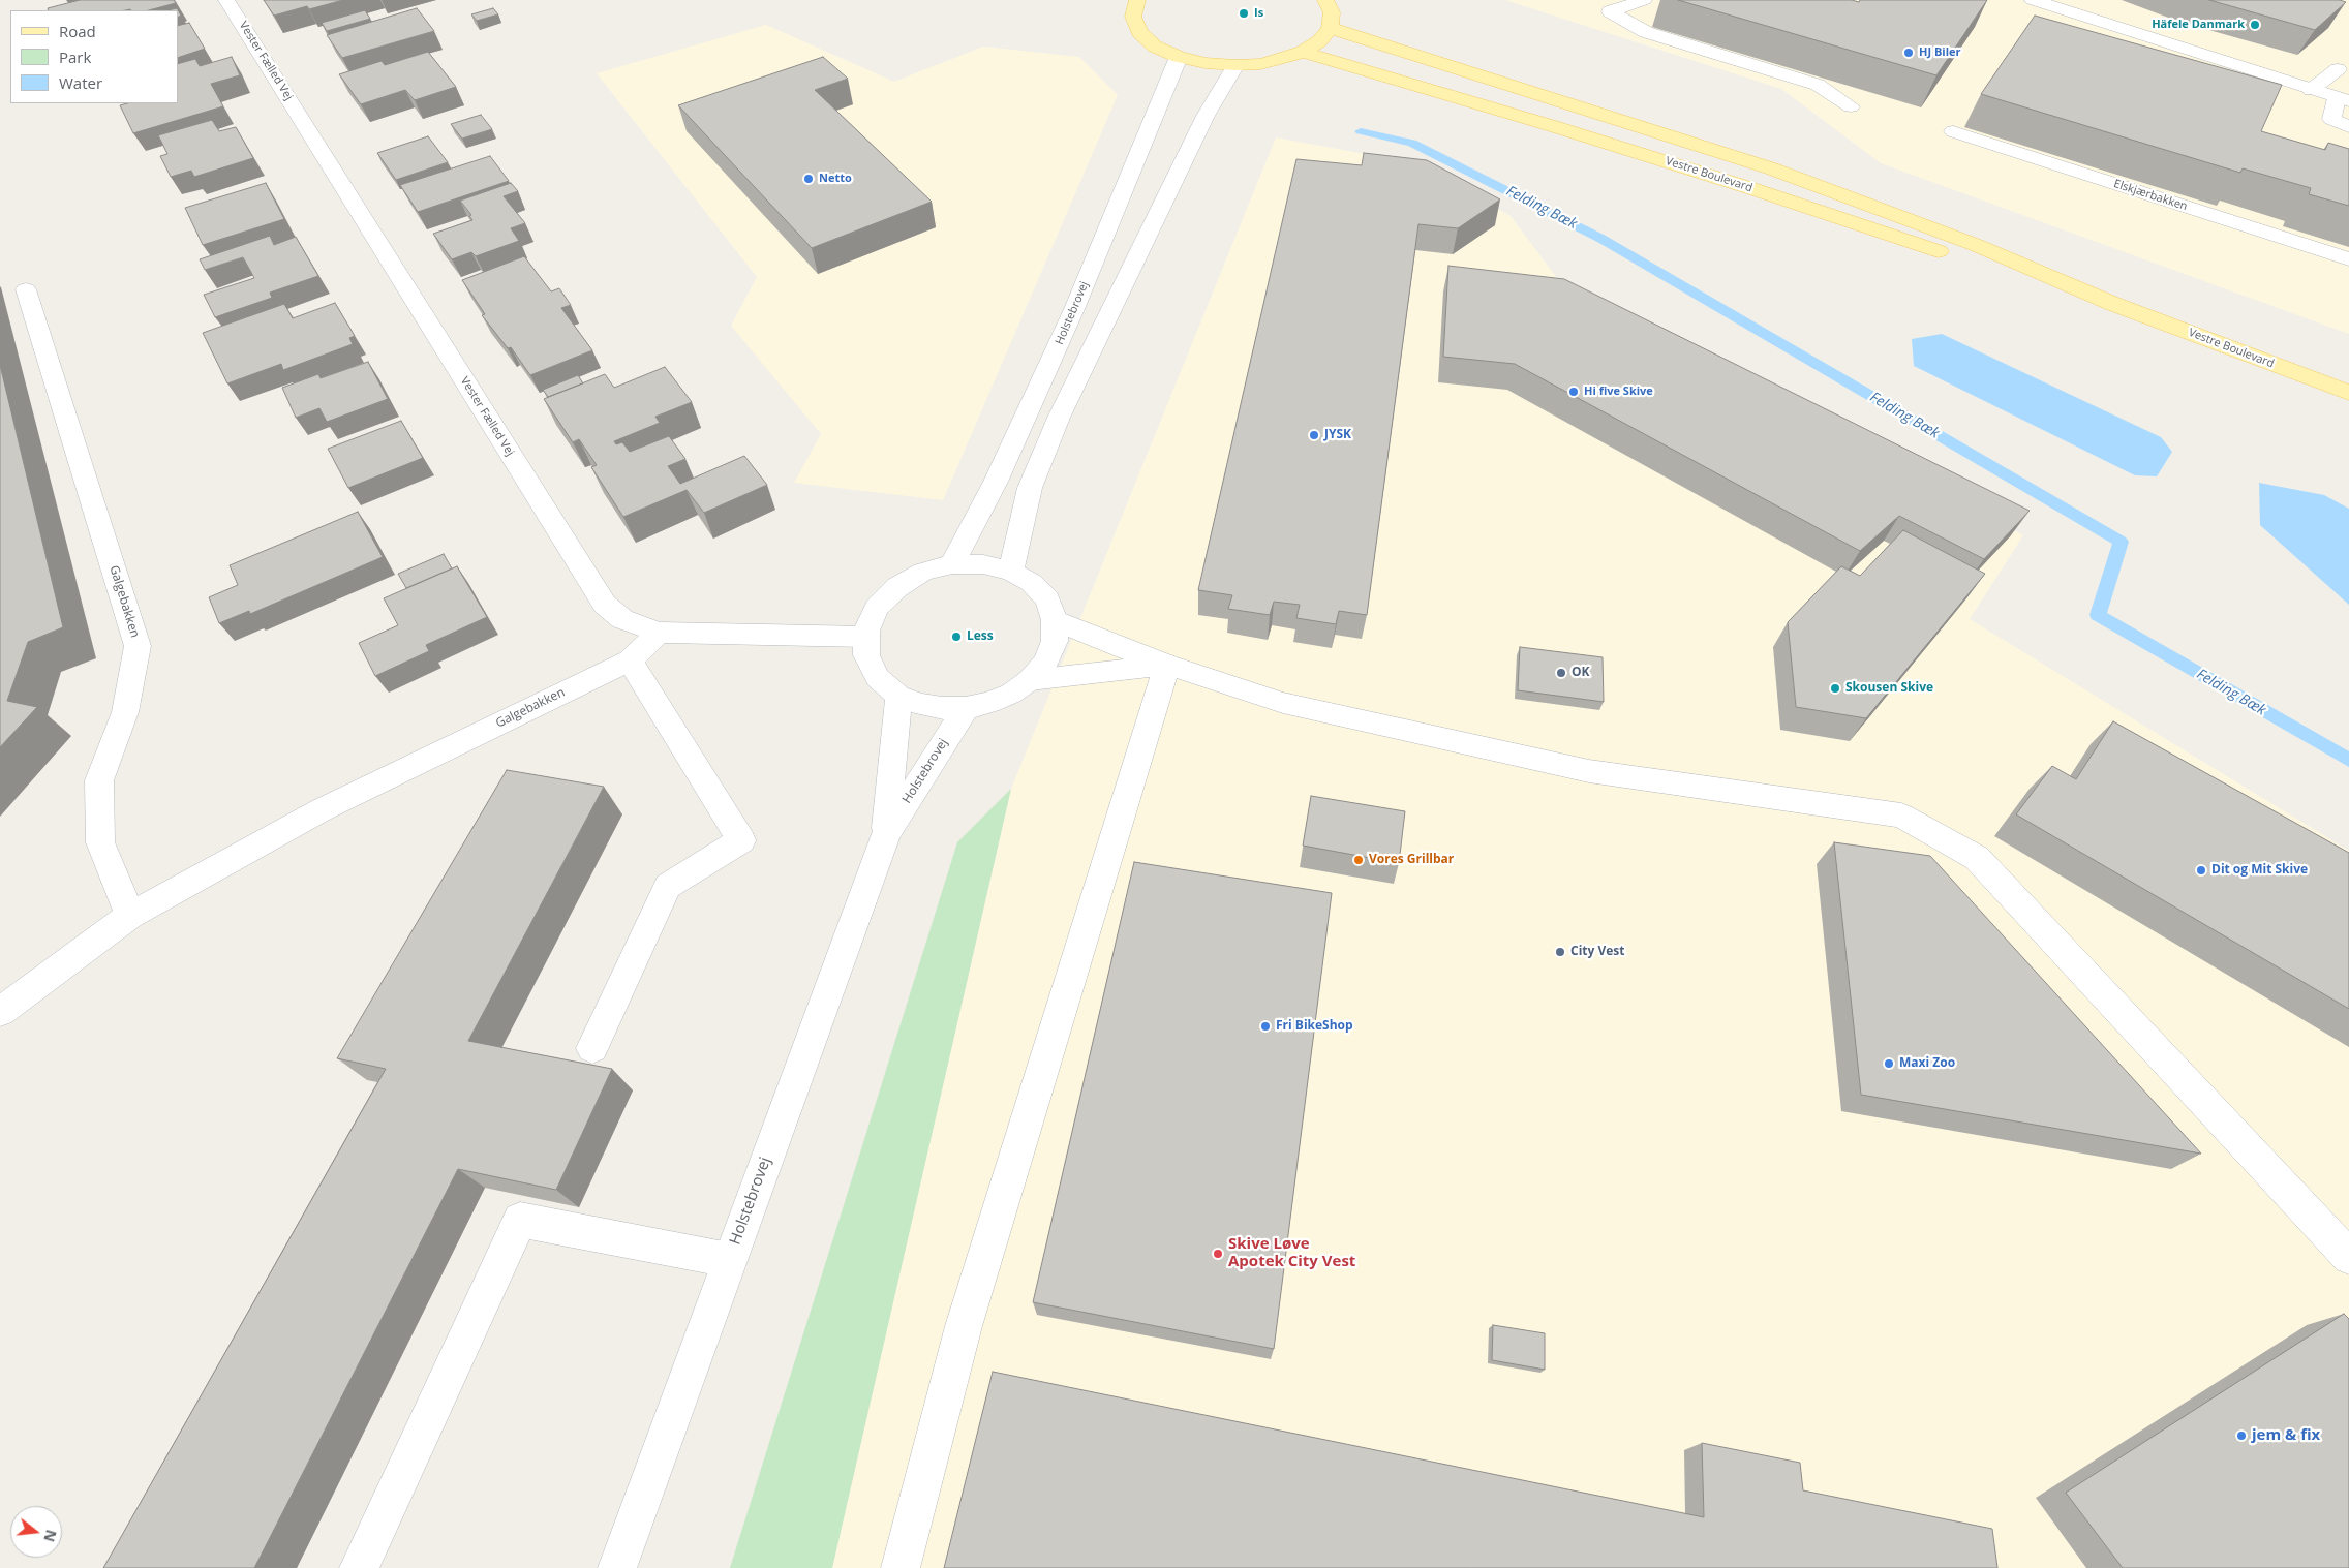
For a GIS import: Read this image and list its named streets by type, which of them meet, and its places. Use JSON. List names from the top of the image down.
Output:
{
  "streets": {
    "main road": ["Vestre Boulevard"],
    "street": [
      "Vester Fælled Vej",
      "Elskjærbakken",
      "Holstebrovej",
      "Galgebakken"
    ]
  },
  "crossings": [
    ["Vester Fælled Vej", "Holstebrovej"],
    ["Vester Fælled Vej", "Galgebakken"]
  ],
  "water": ["Felding Bæk"],
  "places": [
    "Is",
    "Häfele Danmark",
    "HJ Biler",
    "Netto",
    "Hi five Skive",
    "JYSK",
    "Less",
    "OK",
    "Skousen Skive",
    "Vores Grillbar",
    "Dit og Mit Skive",
    "City Vest",
    "Fri BikeShop",
    "Maxi Zoo",
    "Skive Løve Apotek City Vest",
    "jem & fix"
  ],
  "legend": ["Road", "Park", "Water"],
  "north": "right"
}
